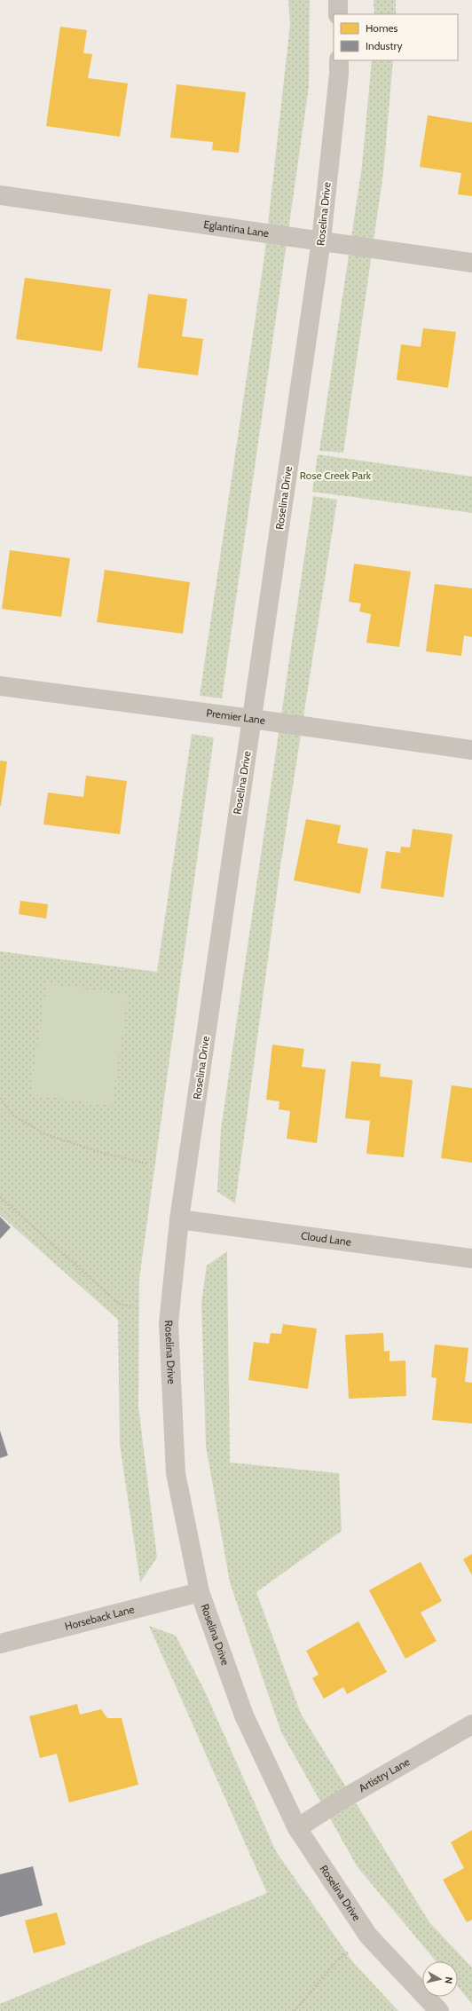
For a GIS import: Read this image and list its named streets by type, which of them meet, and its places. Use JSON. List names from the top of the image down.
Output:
{
  "streets": {
    "street": [
      "Roselina Drive",
      "Eglantina Lane",
      "Premier Lane",
      "Cloud Lane",
      "Horseback Lane",
      "Artistry Lane"
    ]
  },
  "crossings": [
    ["Roselina Drive", "Eglantina Lane"],
    ["Roselina Drive", "Premier Lane"],
    ["Roselina Drive", "Cloud Lane"],
    ["Roselina Drive", "Horseback Lane"],
    ["Roselina Drive", "Artistry Lane"]
  ],
  "parks": ["Rose Creek Park"],
  "legend": ["Homes", "Industry"],
  "north": "right"
}
